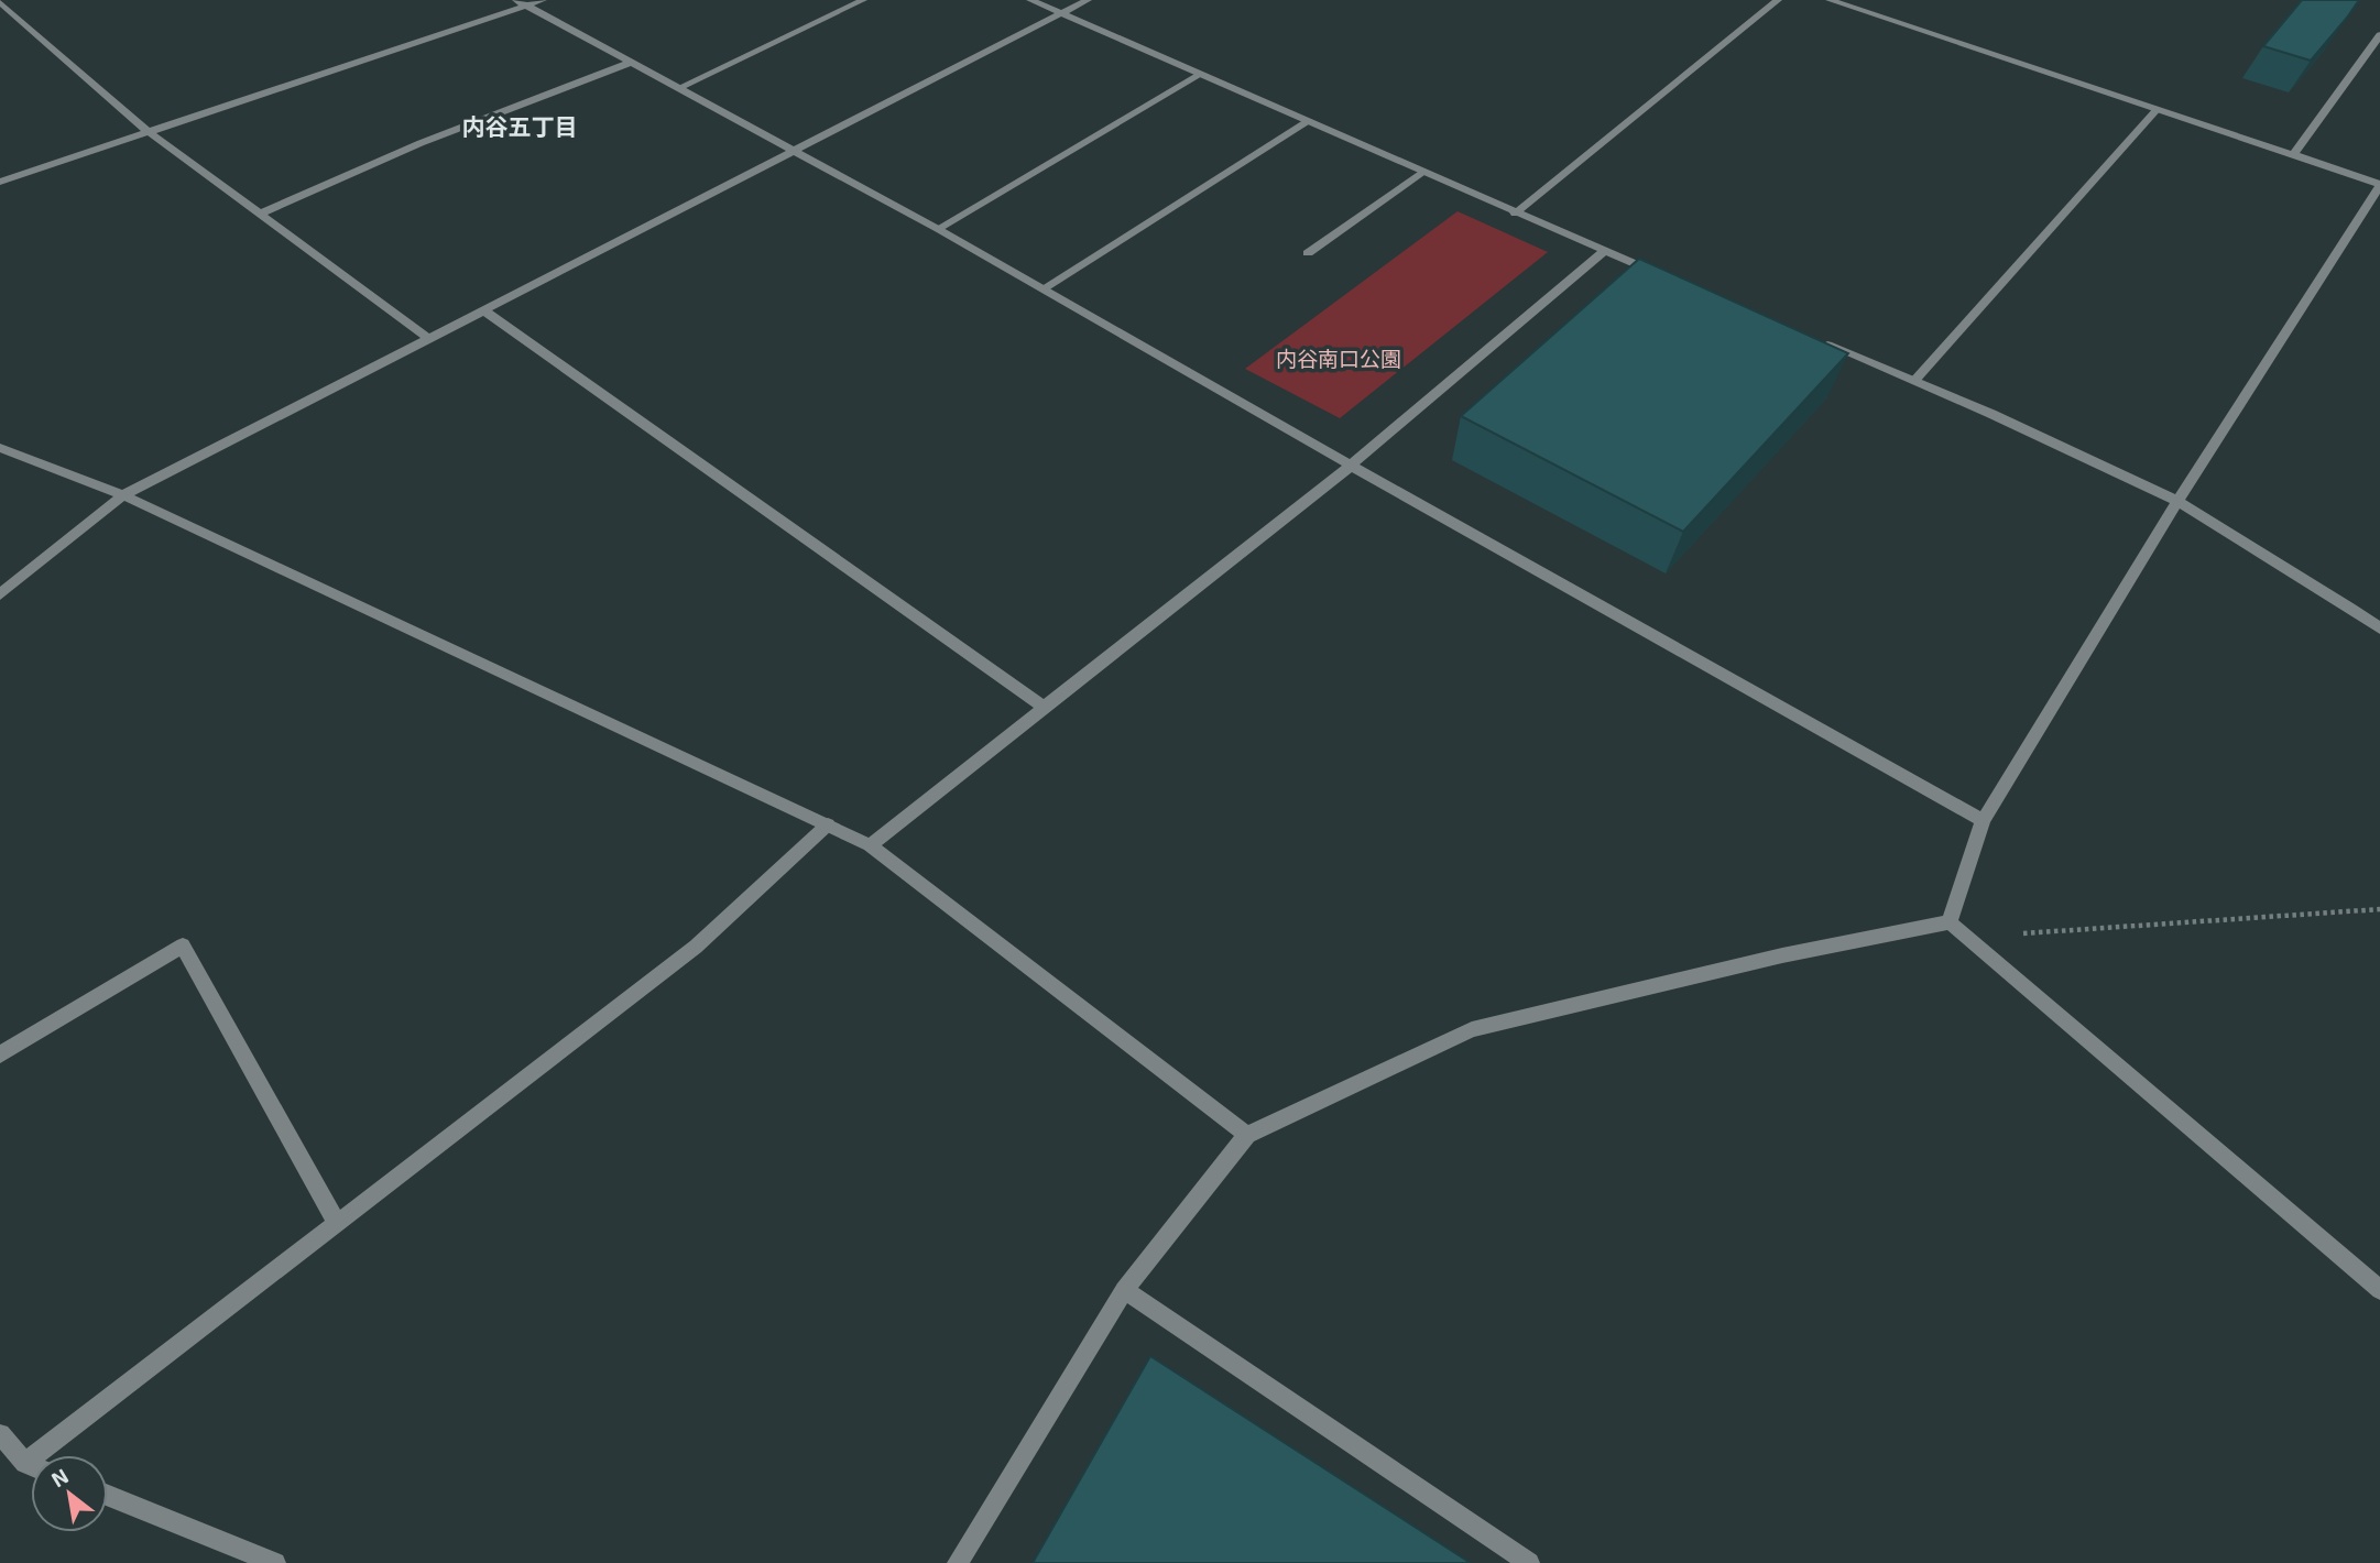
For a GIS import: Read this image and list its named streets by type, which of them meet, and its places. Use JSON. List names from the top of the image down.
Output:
{
  "districts": ["内谷五丁目"],
  "parks": ["内谷南口公園"],
  "north": "top left"
}
